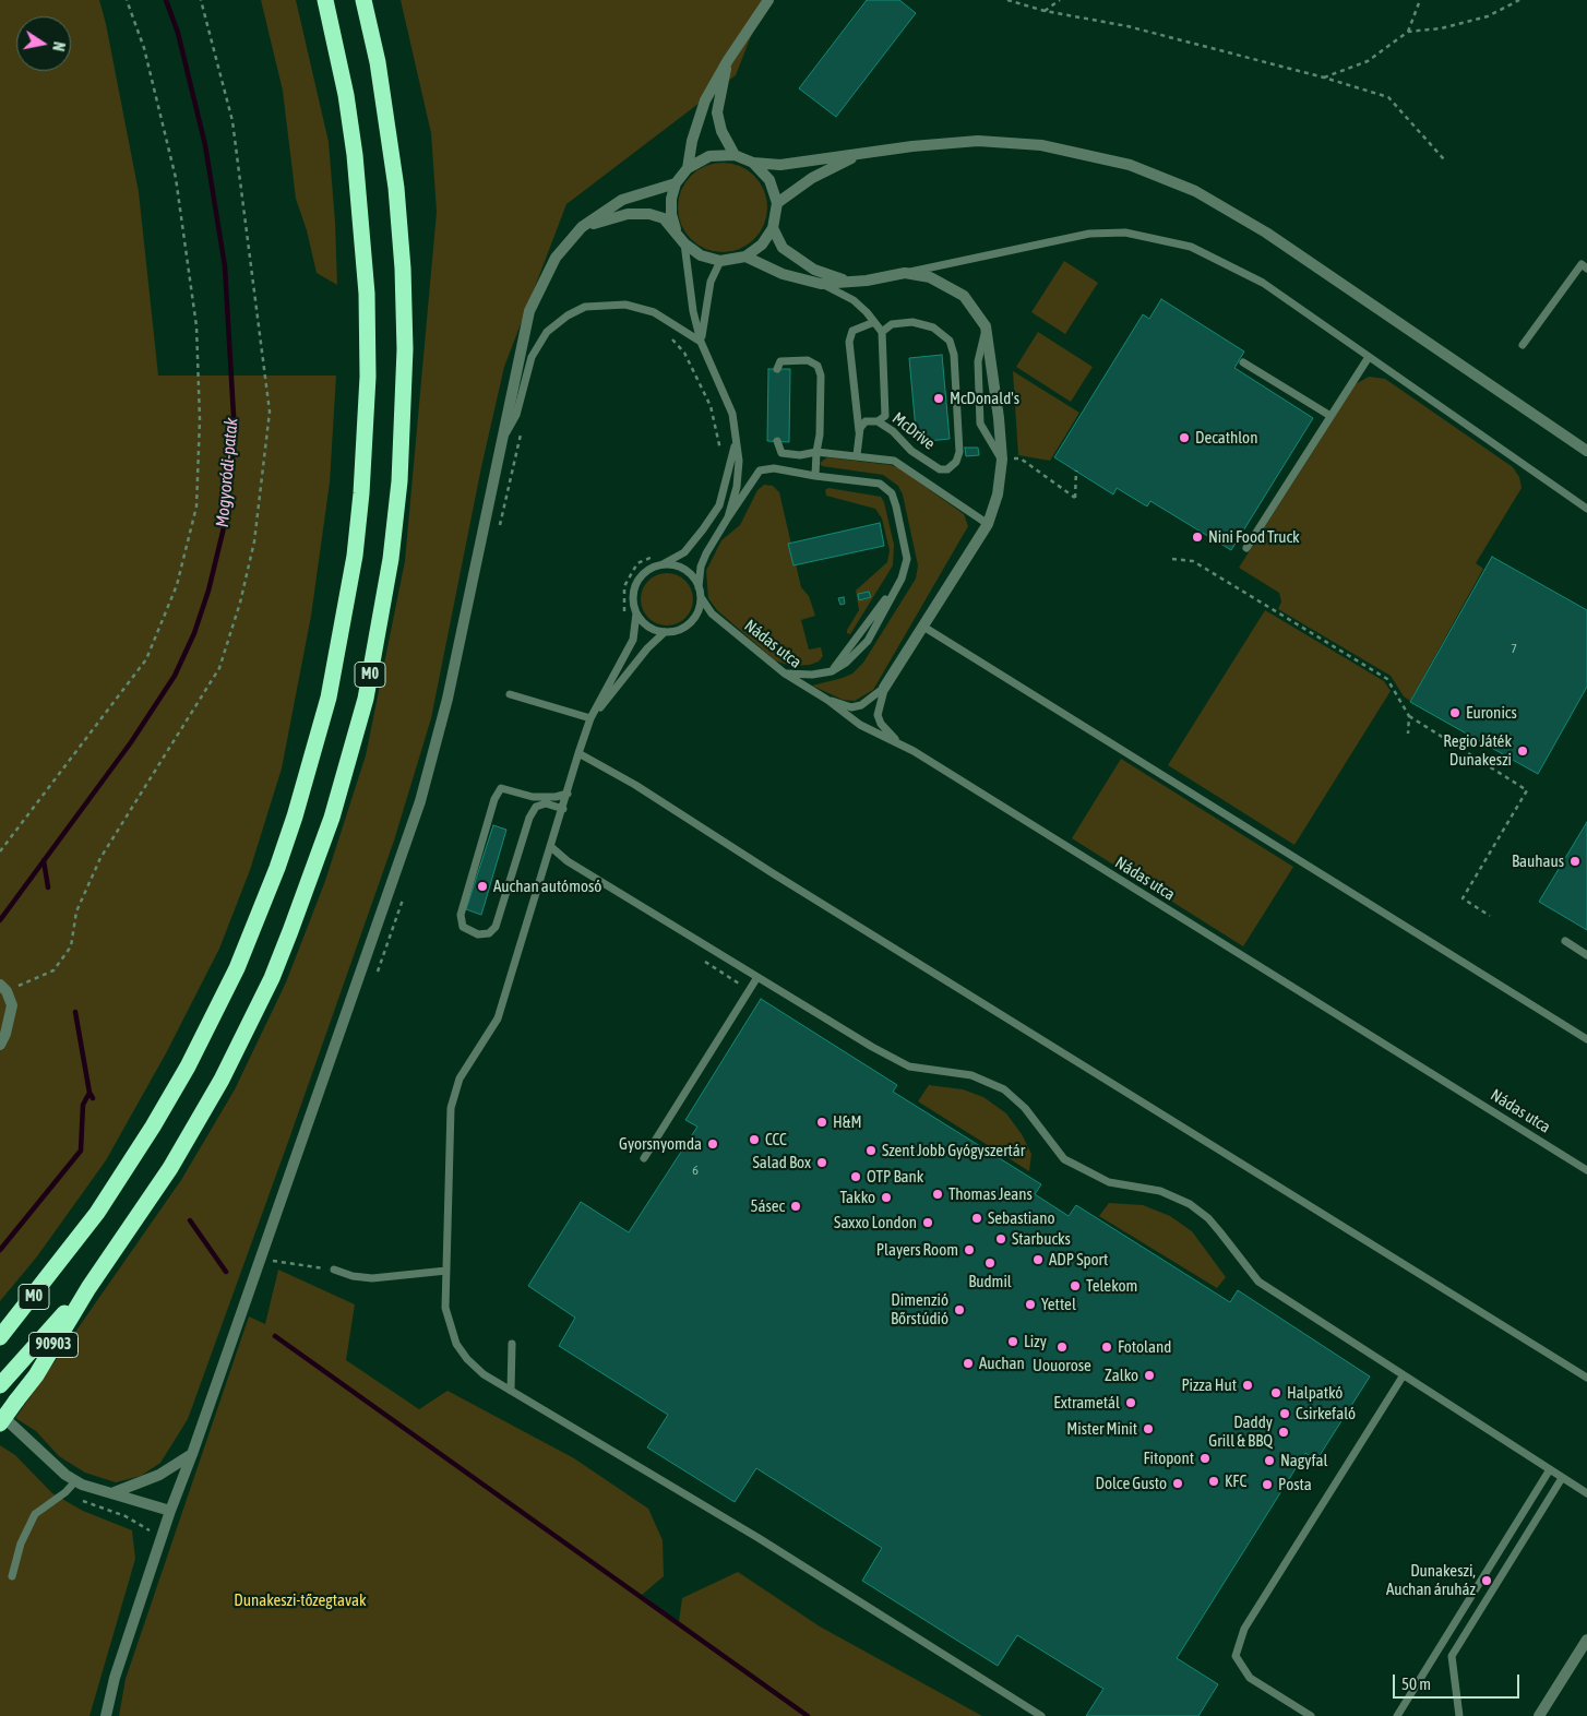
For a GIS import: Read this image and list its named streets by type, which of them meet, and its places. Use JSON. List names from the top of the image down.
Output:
{
  "streets": {
    "highway": ["M0", "90903"],
    "lane": ["McDrive", "Nádas utca"]
  },
  "crossings": [
    ["M0", "90903"]
  ],
  "water": ["Mogyoródi-patak"],
  "parks": ["Dunakeszi-tőzegtavak"],
  "places": [
    "McDonald's",
    "Decathlon",
    "Nini Food Truck",
    "Euronics",
    "Regio Játék Dunakeszi",
    "Bauhaus",
    "Auchan autómosó",
    "H&M",
    "CCC",
    "Gyorsnyomda",
    "Szent Jobb Gyógyszertár",
    "Salad Box",
    "OTP Bank",
    "Thomas Jeans",
    "Takko",
    "5ásec",
    "Sebastiano",
    "Saxxo London",
    "Starbucks",
    "Players Room",
    "ADP Sport",
    "Budmil",
    "Telekom",
    "Yettel",
    "Dimenzió Bőrstúdió",
    "Lizy",
    "Uouorose",
    "Fotoland",
    "Auchan",
    "Zalko",
    "Pizza Hut",
    "Halpatkó",
    "Extrametál",
    "Csirkefaló",
    "Mister Minit",
    "Daddy Grill & BBQ",
    "Fitopont",
    "Nagyfal",
    "KFC",
    "Dolce Gusto",
    "Posta",
    "Dunakeszi, Auchan áruház"
  ],
  "house_numbers": ["7", "6"],
  "scale_bar": "50 m",
  "north": "right"
}
